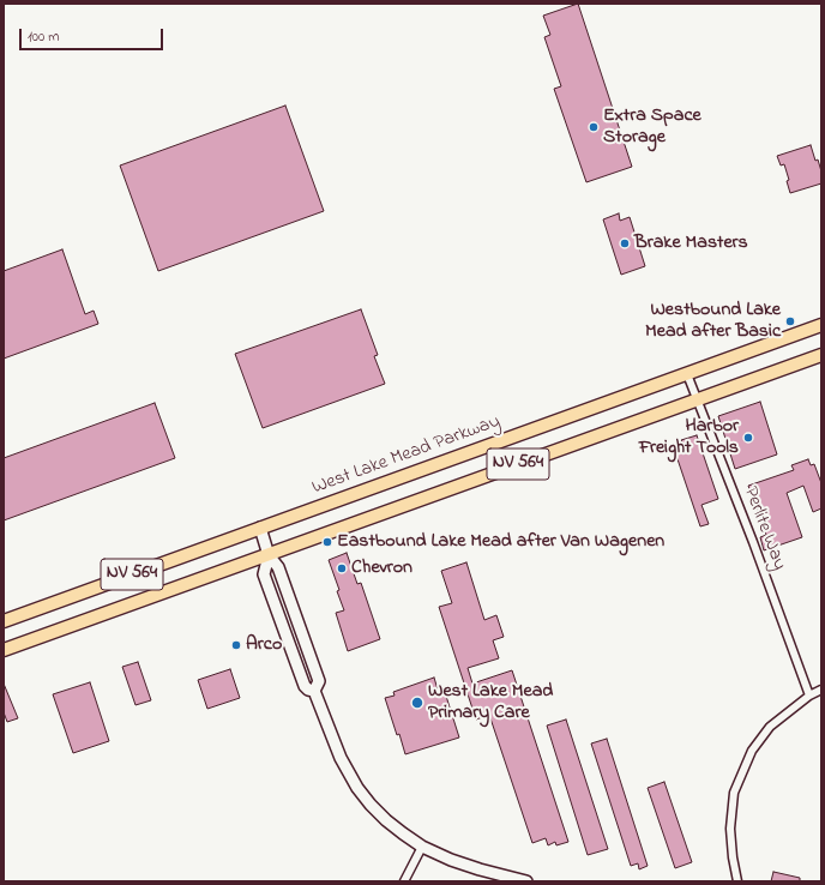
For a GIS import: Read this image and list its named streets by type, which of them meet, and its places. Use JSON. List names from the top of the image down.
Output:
{
  "streets": {
    "main road": ["West Lake Mead Parkway", "NV 564"],
    "street": ["Perlite Way"]
  },
  "crossings": [
    ["West Lake Mead Parkway", "Perlite Way"],
    ["NV 564", "Perlite Way"]
  ],
  "places": [
    "Extra Space Storage",
    "Brake Masters",
    "Westbound Lake Mead after Basic",
    "Harbor Freight Tools",
    "Eastbound Lake Mead after Van Wagenen",
    "Chevron",
    "Arco",
    "West Lake Mead Primary Care"
  ],
  "scale_bar": "100 m"
}
